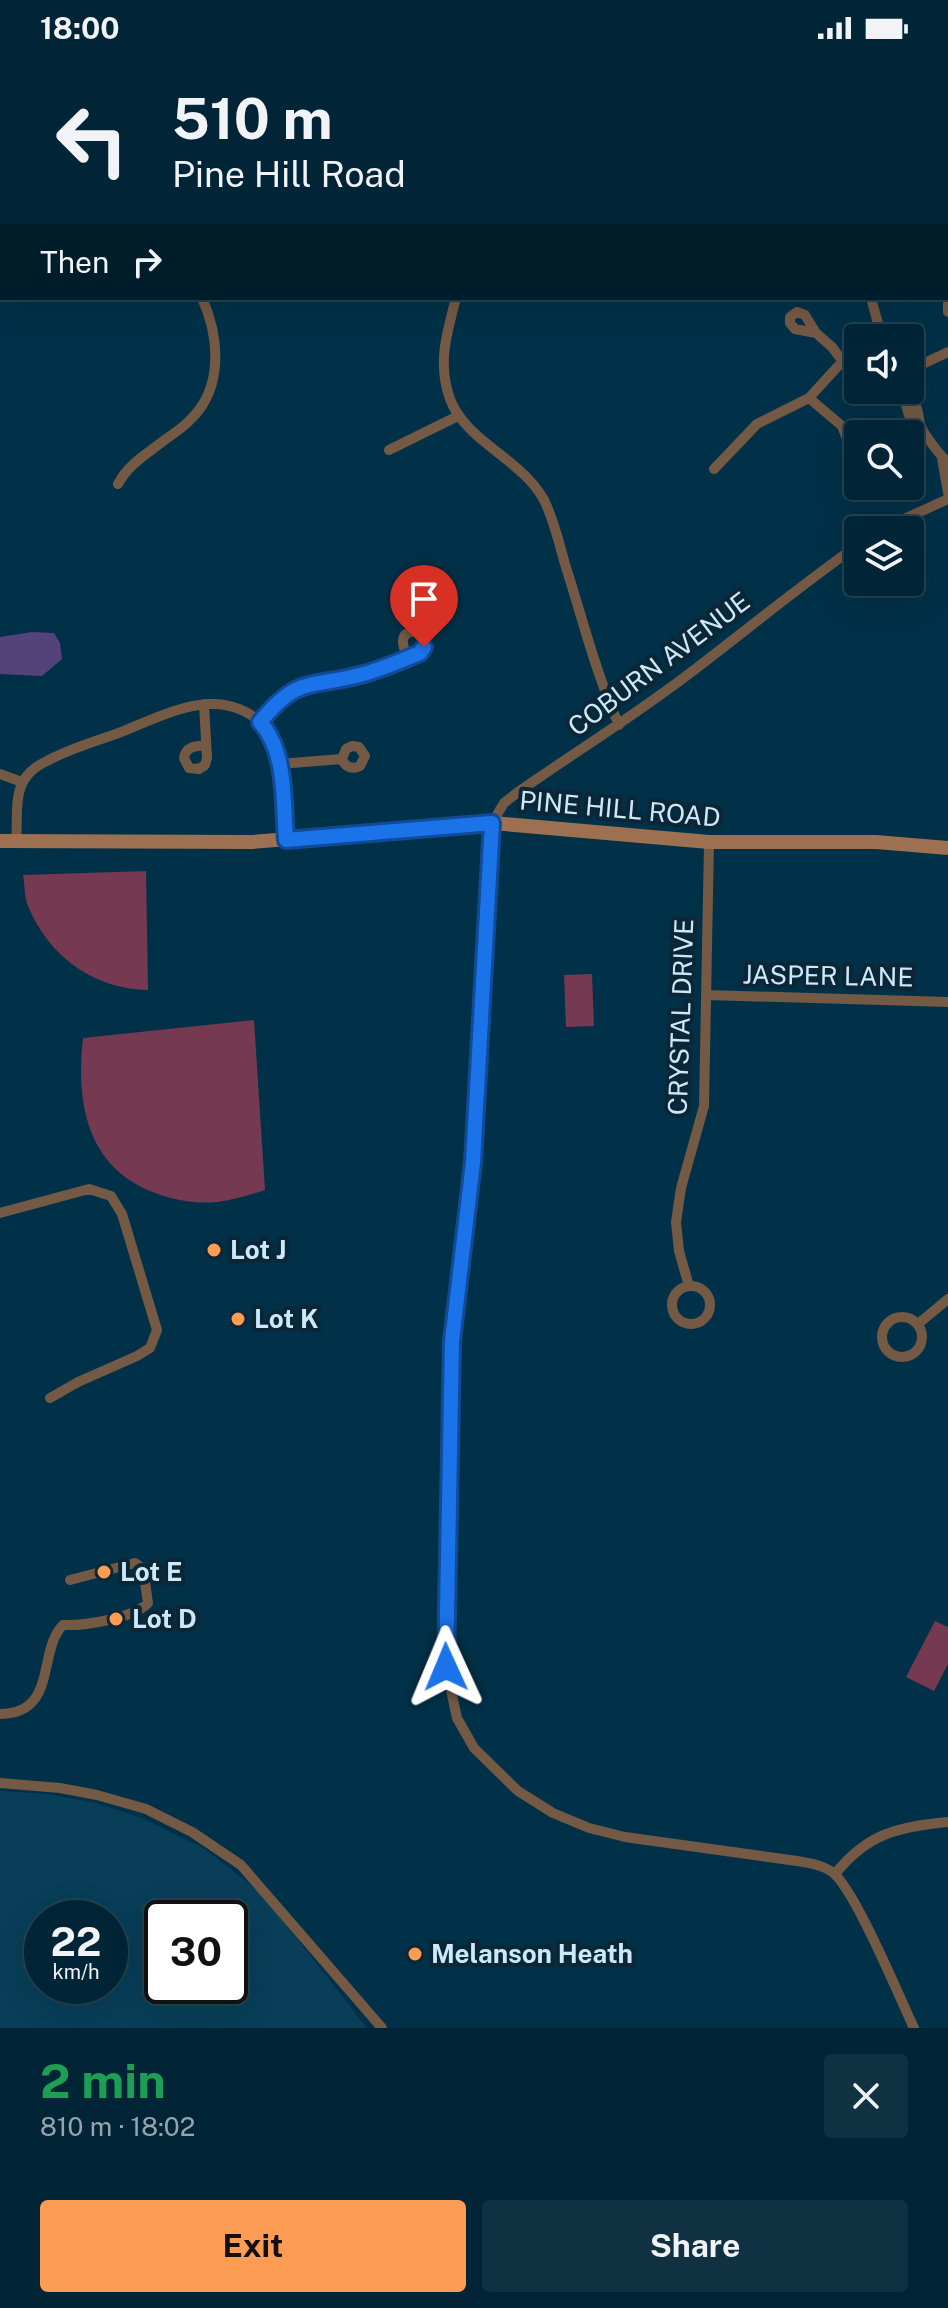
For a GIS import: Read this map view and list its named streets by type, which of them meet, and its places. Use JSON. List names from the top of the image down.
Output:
{
  "streets": {
    "street": [
      "COBURN AVENUE",
      "PINE HILL ROAD",
      "JASPER LANE",
      "CRYSTAL DRIVE"
    ]
  },
  "crossings": [
    ["COBURN AVENUE", "PINE HILL ROAD"],
    ["PINE HILL ROAD", "CRYSTAL DRIVE"],
    ["JASPER LANE", "CRYSTAL DRIVE"]
  ],
  "places": [
    "Lot J",
    "Lot K",
    "Lot E",
    "Lot D",
    "Melanson Heath"
  ],
  "page": {
    "status": "18:00",
    "turn": ["510 m", "Pine Hill Road"],
    "then": "Then",
    "speed": "22 km/h",
    "limit": "30",
    "heading": ["2 min", "810 m · 18:02"],
    "buttons": ["Exit", "Share"]
  }
}
